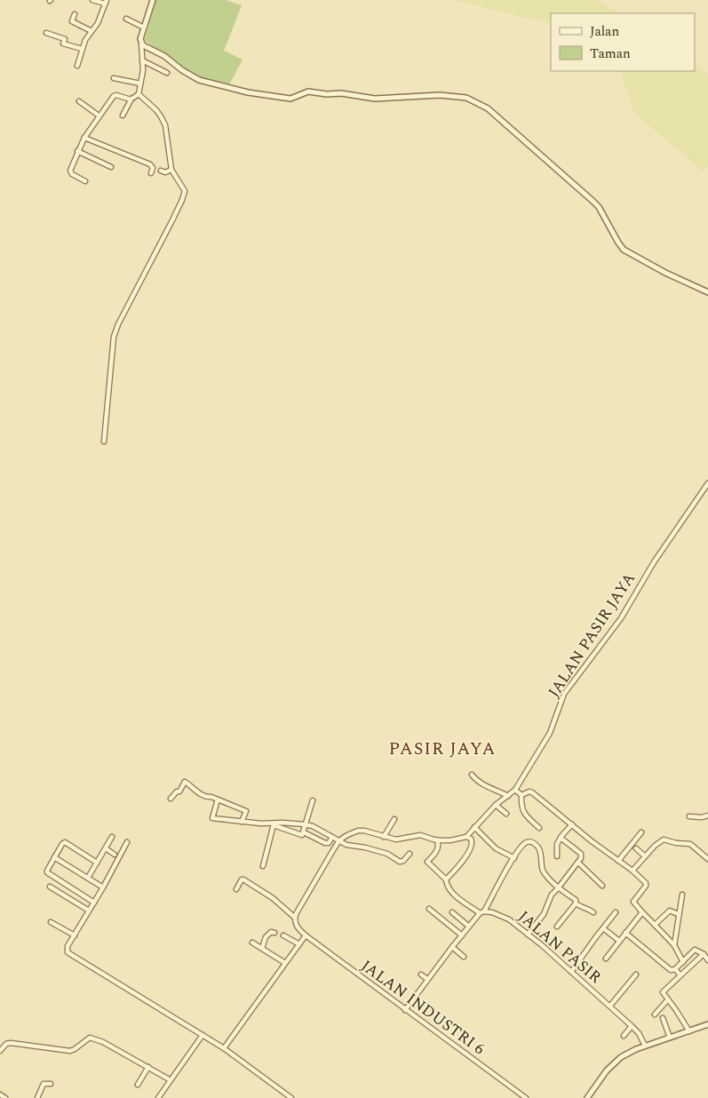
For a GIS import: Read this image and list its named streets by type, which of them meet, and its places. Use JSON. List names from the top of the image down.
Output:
{
  "streets": {
    "street": ["JALAN PASIR JAYA", "JALAN PASIR", "JALAN INDUSTRI 6"]
  },
  "districts": ["PASIR JAYA"],
  "legend": ["Jalan", "Taman"]
}
